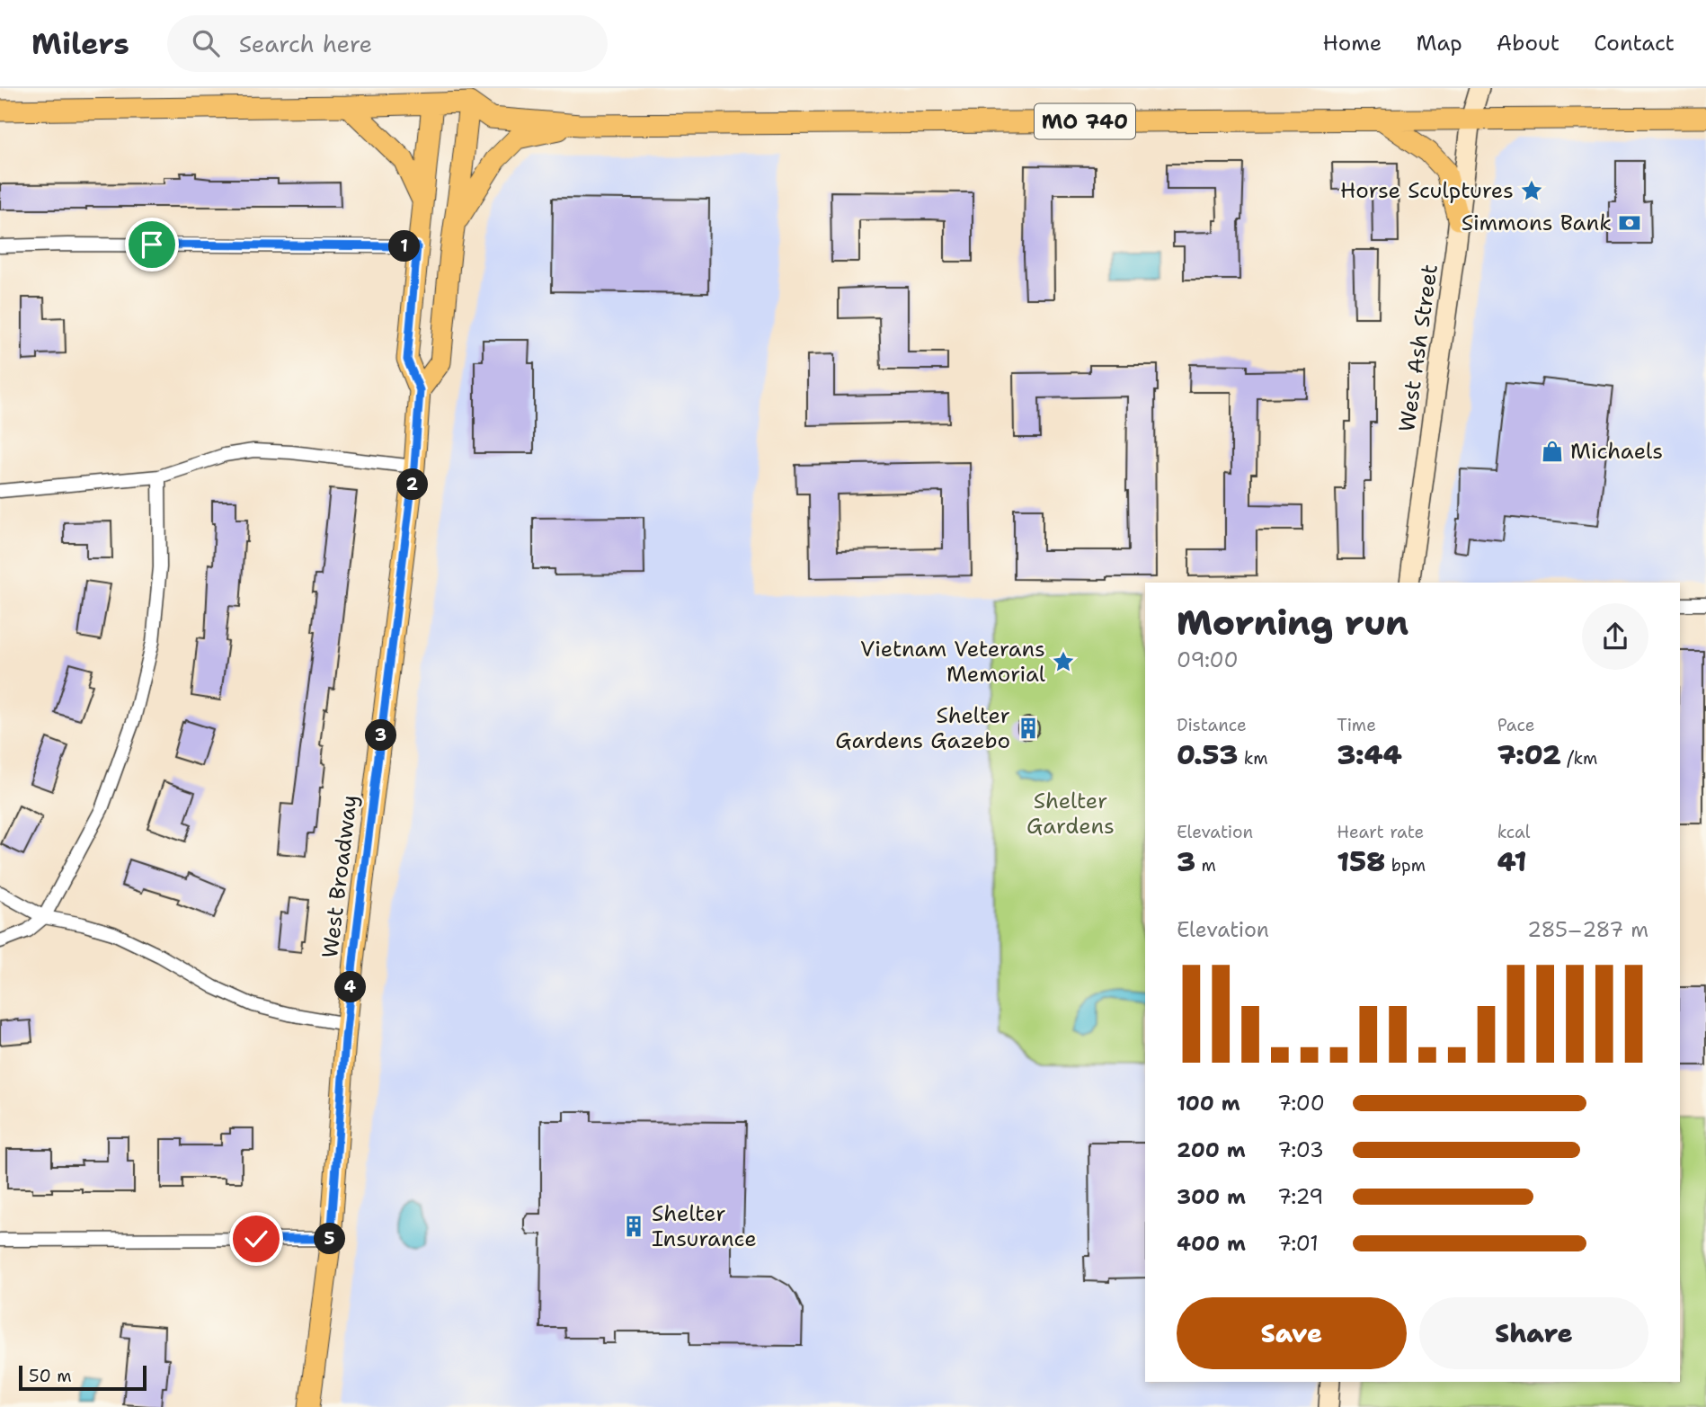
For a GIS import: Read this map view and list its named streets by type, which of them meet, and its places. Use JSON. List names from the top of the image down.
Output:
{
  "streets": {
    "main road": ["MO 740", "West Broadway"],
    "street": ["West Ash Street"]
  },
  "crossings": [
    ["MO 740", "West Ash Street"]
  ],
  "parks": ["Shelter Gardens"],
  "places": {
    "place": ["Horse Sculptures", "Vietnam Veterans Memorial"],
    "bank": ["Simmons Bank"],
    "shop": ["Michaels"],
    "building": ["Shelter Gardens Gazebo", "Shelter Insurance"]
  },
  "scale_bar": "50 m",
  "page": {
    "header": "Milers",
    "search": "Search here",
    "nav": [
      "Home",
      "Map",
      "About",
      "Contact"
    ],
    "pins": [
      "1",
      "2",
      "3",
      "4",
      "5"
    ],
    "heading": ["Morning run", "09:00"],
    "stats": [
      ["Distance", "0.53 km"],
      ["Time", "3:44"],
      ["Pace", "7:02 /km"],
      ["Elevation", "3 m"],
      ["Heart rate", "158 bpm"],
      ["kcal", "41"]
    ],
    "chart": ["Elevation", "285–287 m"],
    "list": [
      {
        "name": "100 m",
        "note": "7:00"
      },
      {
        "name": "200 m",
        "note": "7:03"
      },
      {
        "name": "300 m",
        "note": "7:29"
      },
      {
        "name": "400 m",
        "note": "7:01"
      }
    ],
    "buttons": ["Save", "Share"],
    "scale": "50 m"
  }
}
